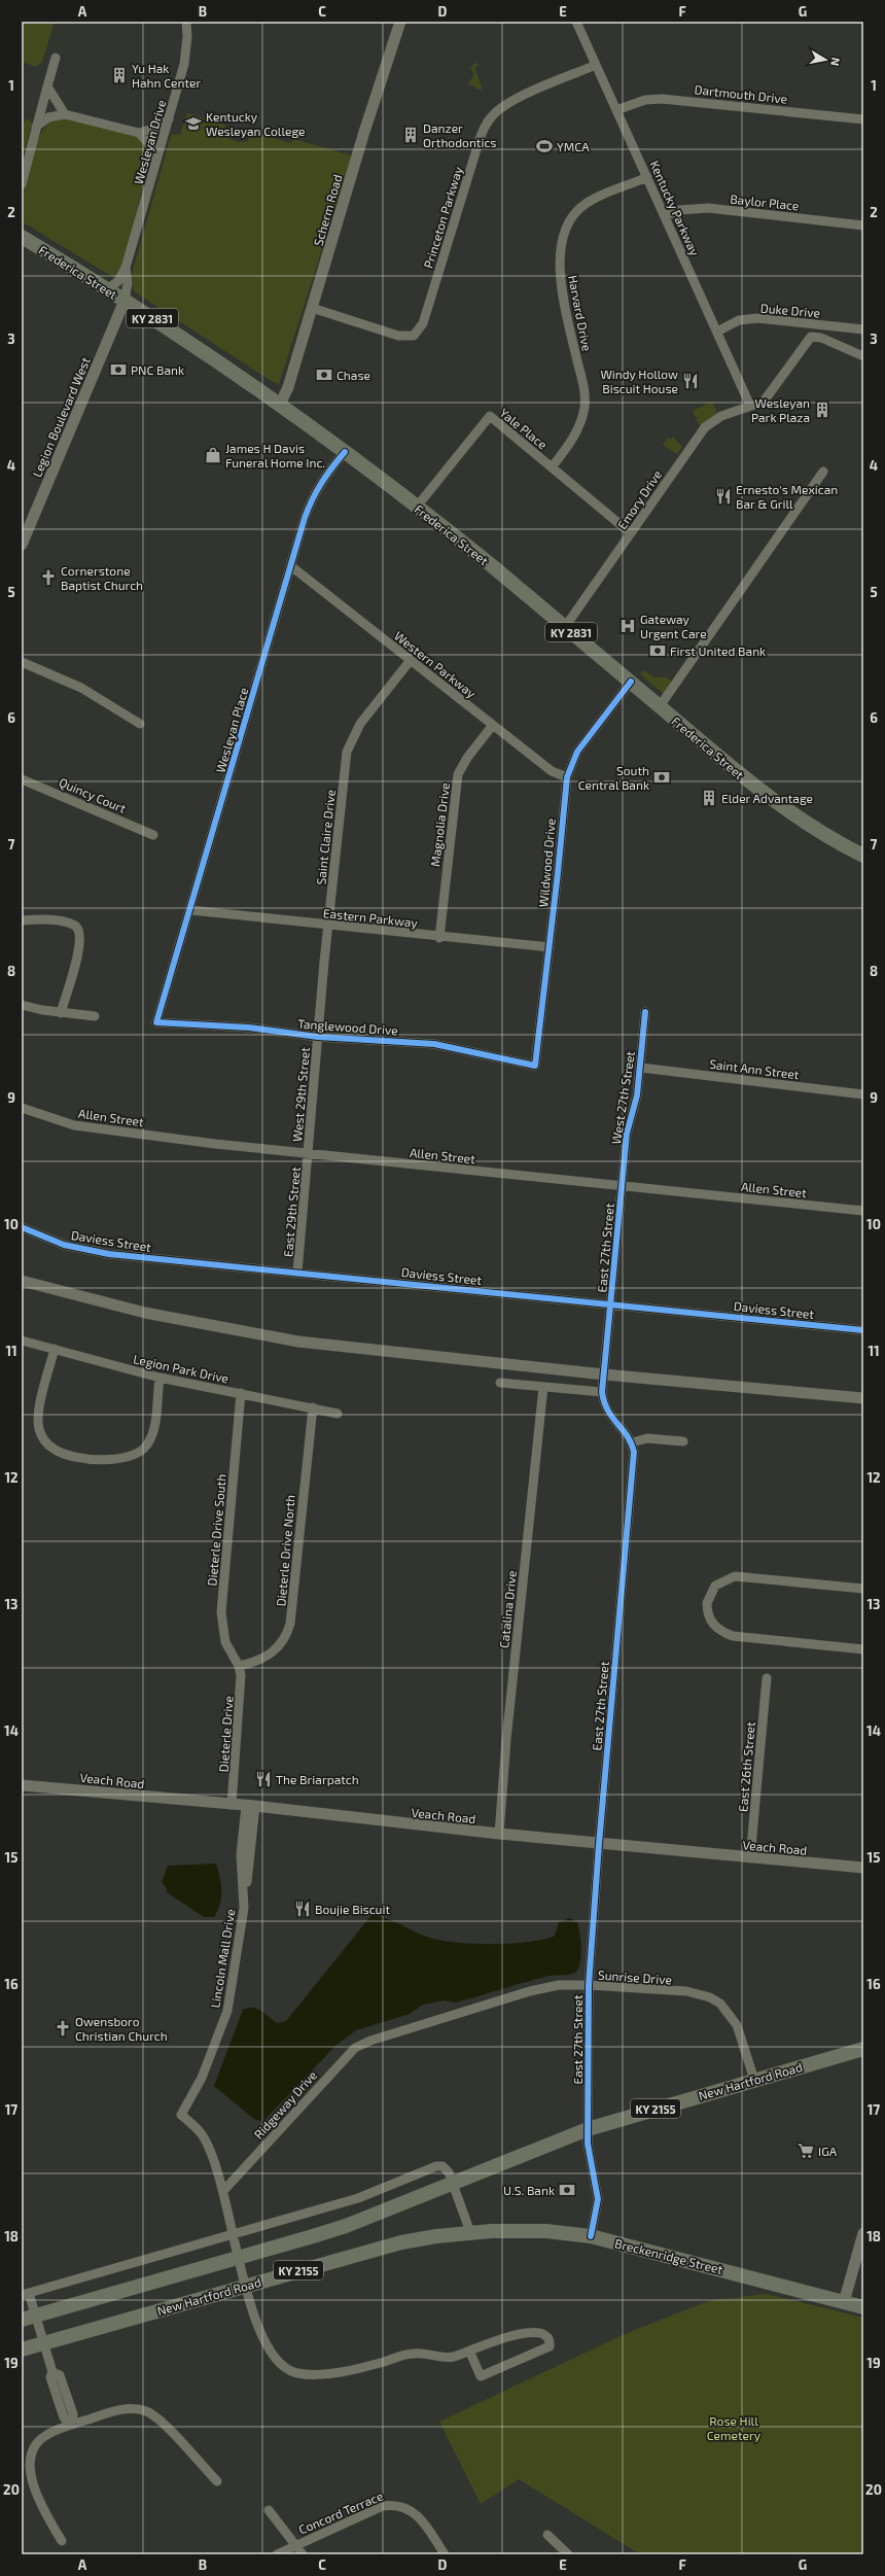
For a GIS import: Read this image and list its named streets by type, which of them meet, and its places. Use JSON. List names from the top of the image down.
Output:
{
  "streets": {
    "main road": [
      "Frederica Street",
      "KY 2831",
      "New Hartford Road",
      "KY 2155",
      "Breckenridge Street"
    ],
    "street": [
      "Dartmouth Drive",
      "Wesleyan Drive",
      "Baylor Place",
      "Kentucky Parkway",
      "Scherm Road",
      "Princeton Parkway",
      "Duke Drive",
      "Harvard Drive",
      "Legion Boulevard West",
      "Yale Place",
      "Emory Drive",
      "Western Parkway",
      "Wesleyan Place",
      "Quincy Court",
      "Magnolia Drive",
      "Saint Claire Drive",
      "Wildwood Drive",
      "Eastern Parkway",
      "Tanglewood Drive",
      "Saint Ann Street",
      "West 29th Street",
      "West 27th Street",
      "Allen Street",
      "East 29th Street",
      "Daviess Street",
      "East 27th Street",
      "Legion Park Drive",
      "Dieterle Drive South",
      "Dieterle Drive North",
      "Catalina Drive",
      "Dieterle Drive",
      "East 26th Street",
      "Veach Road",
      "Lincoln Mall Drive",
      "Sunrise Drive",
      "Ridgeway Drive",
      "Concord Terrace"
    ]
  },
  "crossings": [
    ["Dartmouth Drive", "Kentucky Parkway"],
    ["Wesleyan Drive", "Frederica Street"],
    ["Wesleyan Drive", "Legion Boulevard West"],
    ["Baylor Place", "Kentucky Parkway"],
    ["Kentucky Parkway", "Princeton Parkway"],
    ["Kentucky Parkway", "Duke Drive"],
    ["Kentucky Parkway", "Harvard Drive"],
    ["Kentucky Parkway", "Emory Drive"],
    ["Scherm Road", "Princeton Parkway"],
    ["Scherm Road", "Frederica Street"],
    ["Frederica Street", "Legion Boulevard West"],
    ["Frederica Street", "Yale Place"],
    ["Frederica Street", "Emory Drive"],
    ["Frederica Street", "Wesleyan Place"],
    ["Frederica Street", "Wildwood Drive"],
    ["Harvard Drive", "Yale Place"],
    ["Yale Place", "Emory Drive"],
    ["Western Parkway", "Wesleyan Place"],
    ["Western Parkway", "Magnolia Drive"],
    ["Western Parkway", "Saint Claire Drive"],
    ["Western Parkway", "Wildwood Drive"],
    ["Wesleyan Place", "Eastern Parkway"],
    ["Wesleyan Place", "Tanglewood Drive"],
    ["Magnolia Drive", "Eastern Parkway"],
    ["Saint Claire Drive", "Eastern Parkway"],
    ["Saint Claire Drive", "Tanglewood Drive"],
    ["Saint Claire Drive", "West 29th Street"],
    ["Wildwood Drive", "Eastern Parkway"],
    ["Wildwood Drive", "Tanglewood Drive"],
    ["Tanglewood Drive", "West 29th Street"],
    ["Saint Ann Street", "West 27th Street"],
    ["West 29th Street", "Allen Street"],
    ["West 29th Street", "East 29th Street"],
    ["West 27th Street", "Allen Street"],
    ["West 27th Street", "East 27th Street"],
    ["Allen Street", "East 29th Street"],
    ["Allen Street", "East 27th Street"],
    ["East 29th Street", "Daviess Street"],
    ["Daviess Street", "East 27th Street"],
    ["East 27th Street", "Veach Road"],
    ["East 27th Street", "Sunrise Drive"],
    ["East 27th Street", "New Hartford Road"],
    ["East 27th Street", "Breckenridge Street"],
    ["Legion Park Drive", "Dieterle Drive South"],
    ["Legion Park Drive", "Dieterle Drive North"],
    ["Dieterle Drive South", "Dieterle Drive North"],
    ["Dieterle Drive South", "Dieterle Drive"],
    ["Dieterle Drive North", "Dieterle Drive"],
    ["Catalina Drive", "Veach Road"],
    ["Dieterle Drive", "Veach Road"],
    ["East 26th Street", "Veach Road"],
    ["Veach Road", "Lincoln Mall Drive"],
    ["Lincoln Mall Drive", "Ridgeway Drive"],
    ["Sunrise Drive", "New Hartford Road"],
    ["Sunrise Drive", "Ridgeway Drive"],
    ["New Hartford Road", "Breckenridge Street"]
  ],
  "parks": ["Rose Hill Cemetery"],
  "places": {
    "building": [
      "Yu Hak Hahn Center",
      "Danzer Orthodontics",
      "Wesleyan Park Plaza",
      "Elder Advantage"
    ],
    "school or university": ["Kentucky Wesleyan College"],
    "sports": ["YMCA"],
    "bank": [
      "PNC Bank",
      "Chase",
      "First United Bank",
      "South Central Bank",
      "U.S. Bank"
    ],
    "restaurant": [
      "Windy Hollow Biscuit House",
      "Ernesto's Mexican Bar & Grill",
      "The Briarpatch",
      "Boujie Biscuit"
    ],
    "shop": ["James H Davis Funeral Home Inc."],
    "church": ["Cornerstone Baptist Church", "Owensboro Christian Church"],
    "hospital": ["Gateway Urgent Care"],
    "supermarket": ["IGA"]
  },
  "north": "right",
  "grid": {
    "columns": [
      "A",
      "B",
      "C",
      "D",
      "E",
      "F",
      "G"
    ],
    "rows": [
      "1",
      "2",
      "3",
      "4",
      "5",
      "6",
      "7",
      "8",
      "9",
      "10",
      "11",
      "12",
      "13",
      "14",
      "15",
      "16",
      "17",
      "18",
      "19",
      "20"
    ]
  }
}
